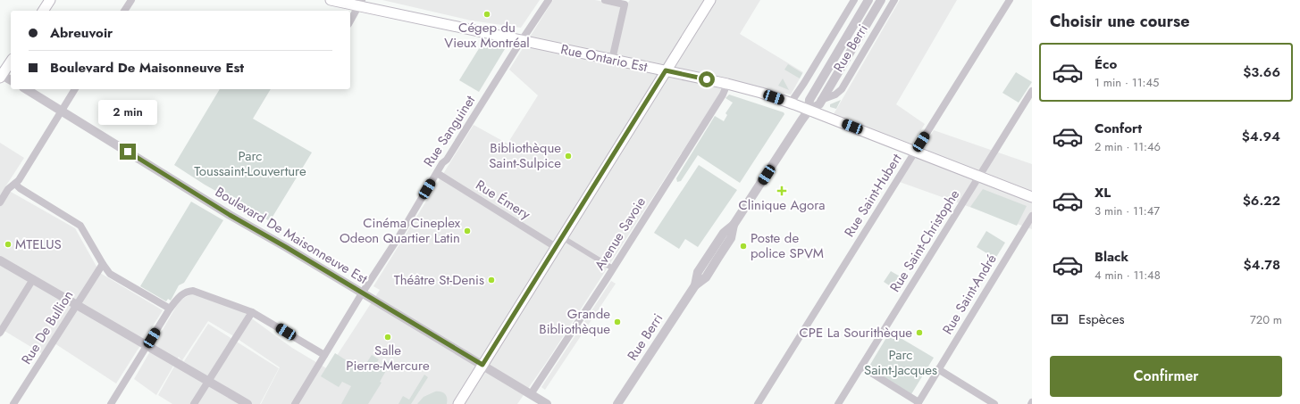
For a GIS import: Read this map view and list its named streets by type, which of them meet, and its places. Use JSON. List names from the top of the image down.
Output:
{
  "streets": {
    "main road": ["Rue Ontario Est"],
    "street": [
      "Rue Berri",
      "Rue Sanguinet",
      "Rue Saint-Hubert",
      "Rue Émery",
      "Avenue Savoie",
      "Boulevard De Maisonneuve Est",
      "Rue Saint-Christophe",
      "Rue Saint-André",
      "Rue De Bullion"
    ]
  },
  "crossings": [
    ["Rue Berri", "Rue Ontario Est"],
    ["Rue Ontario Est", "Rue Sanguinet"],
    ["Rue Ontario Est", "Rue Saint-Hubert"],
    ["Rue Ontario Est", "Avenue Savoie"],
    ["Rue Ontario Est", "Rue Saint-Christophe"],
    ["Rue Sanguinet", "Rue Émery"],
    ["Rue Sanguinet", "Boulevard De Maisonneuve Est"],
    ["Avenue Savoie", "Boulevard De Maisonneuve Est"]
  ],
  "parks": ["Parc Toussaint-Louverture", "Parc Saint-Jacques"],
  "places": {
    "other": [
      "Cégep du Vieux Montréal",
      "Bibliothèque Saint-Sulpice",
      "Cinéma Cineplex Odeon Quartier Latin",
      "MTELUS",
      "Poste de police SPVM",
      "Théâtre St-Denis",
      "Grande Bibliothèque",
      "CPE La Sourithèque",
      "Salle Pierre-Mercure"
    ],
    "health": ["Clinique Agora"]
  },
  "page": {
    "heading": "Choisir une course",
    "banner": ["Abreuvoir", "Boulevard De Maisonneuve Est"],
    "list": [
      {
        "name": "Éco",
        "note": "1 min · 11:45",
        "value": "$3.66"
      },
      {
        "name": "Confort",
        "note": "2 min · 11:46",
        "value": "$4.94"
      },
      {
        "name": "XL",
        "note": "3 min · 11:47",
        "value": "$6.22"
      },
      {
        "name": "Black",
        "note": "4 min · 11:48",
        "value": "$4.78"
      }
    ],
    "bubble": "2 min",
    "pay": ["Espèces", "720 m"],
    "buttons": "Confirmer"
  }
}
